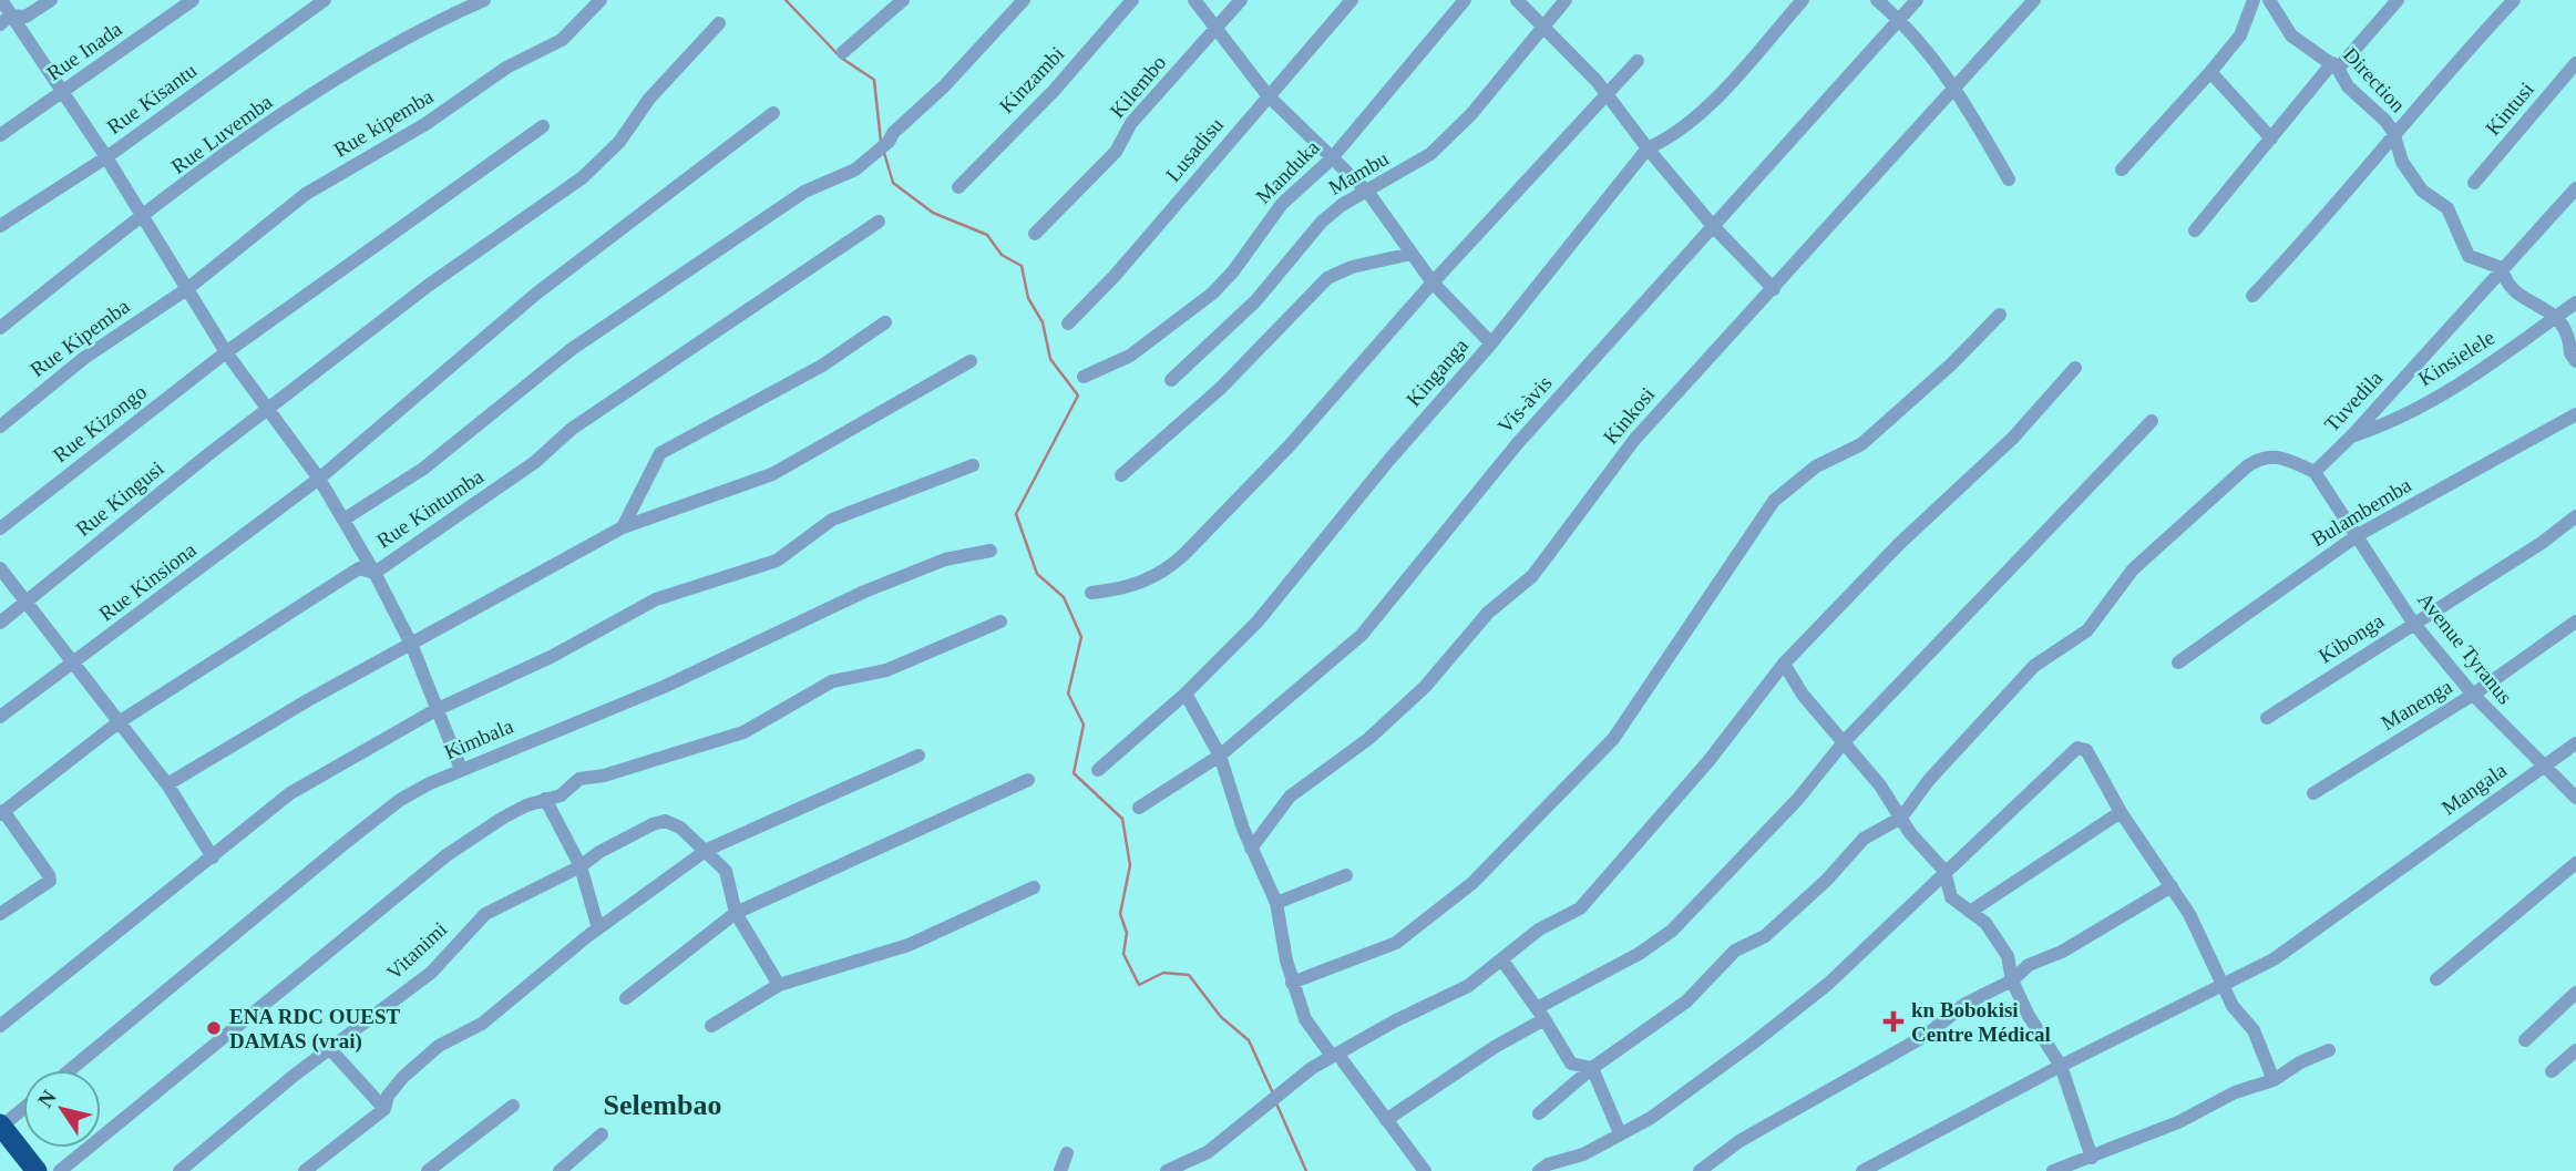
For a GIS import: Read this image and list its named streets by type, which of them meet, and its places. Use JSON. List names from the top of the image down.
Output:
{
  "streets": {
    "street": [
      "Rue Inada",
      "Kinzambi",
      "Direction",
      "Kilembo",
      "Rue Kisantu",
      "Kintusi",
      "Rue kipemba",
      "Rue Luvemba",
      "Lusadisu",
      "Manduka",
      "Mambu",
      "Rue Kipemba",
      "Kinsielele",
      "Kinganga",
      "Tuvedila",
      "Vis-àvis",
      "Kinkosi",
      "Rue Kizongo",
      "Rue Kingusi",
      "Rue Kintumba",
      "Bulambemba",
      "Rue Kinsiona",
      "Kibonga",
      "Avenue Tyranus",
      "Manenga",
      "Kimbala",
      "Mangala",
      "Vitanimi"
    ]
  },
  "crossings": [
    ["Direction", "Kinsielele"],
    ["Direction", "Tuvedila"],
    ["Rue kipemba", "Rue Kipemba"],
    ["Kinsielele", "Tuvedila"],
    ["Tuvedila", "Avenue Tyranus"],
    ["Bulambemba", "Avenue Tyranus"],
    ["Kibonga", "Avenue Tyranus"],
    ["Avenue Tyranus", "Manenga"],
    ["Avenue Tyranus", "Mangala"]
  ],
  "districts": ["Selembao"],
  "places": {
    "health": ["kn Bobokisi Centre Médical"],
    "other": ["ENA RDC OUEST DAMAS (vrai)"]
  },
  "north": "top left"
}
